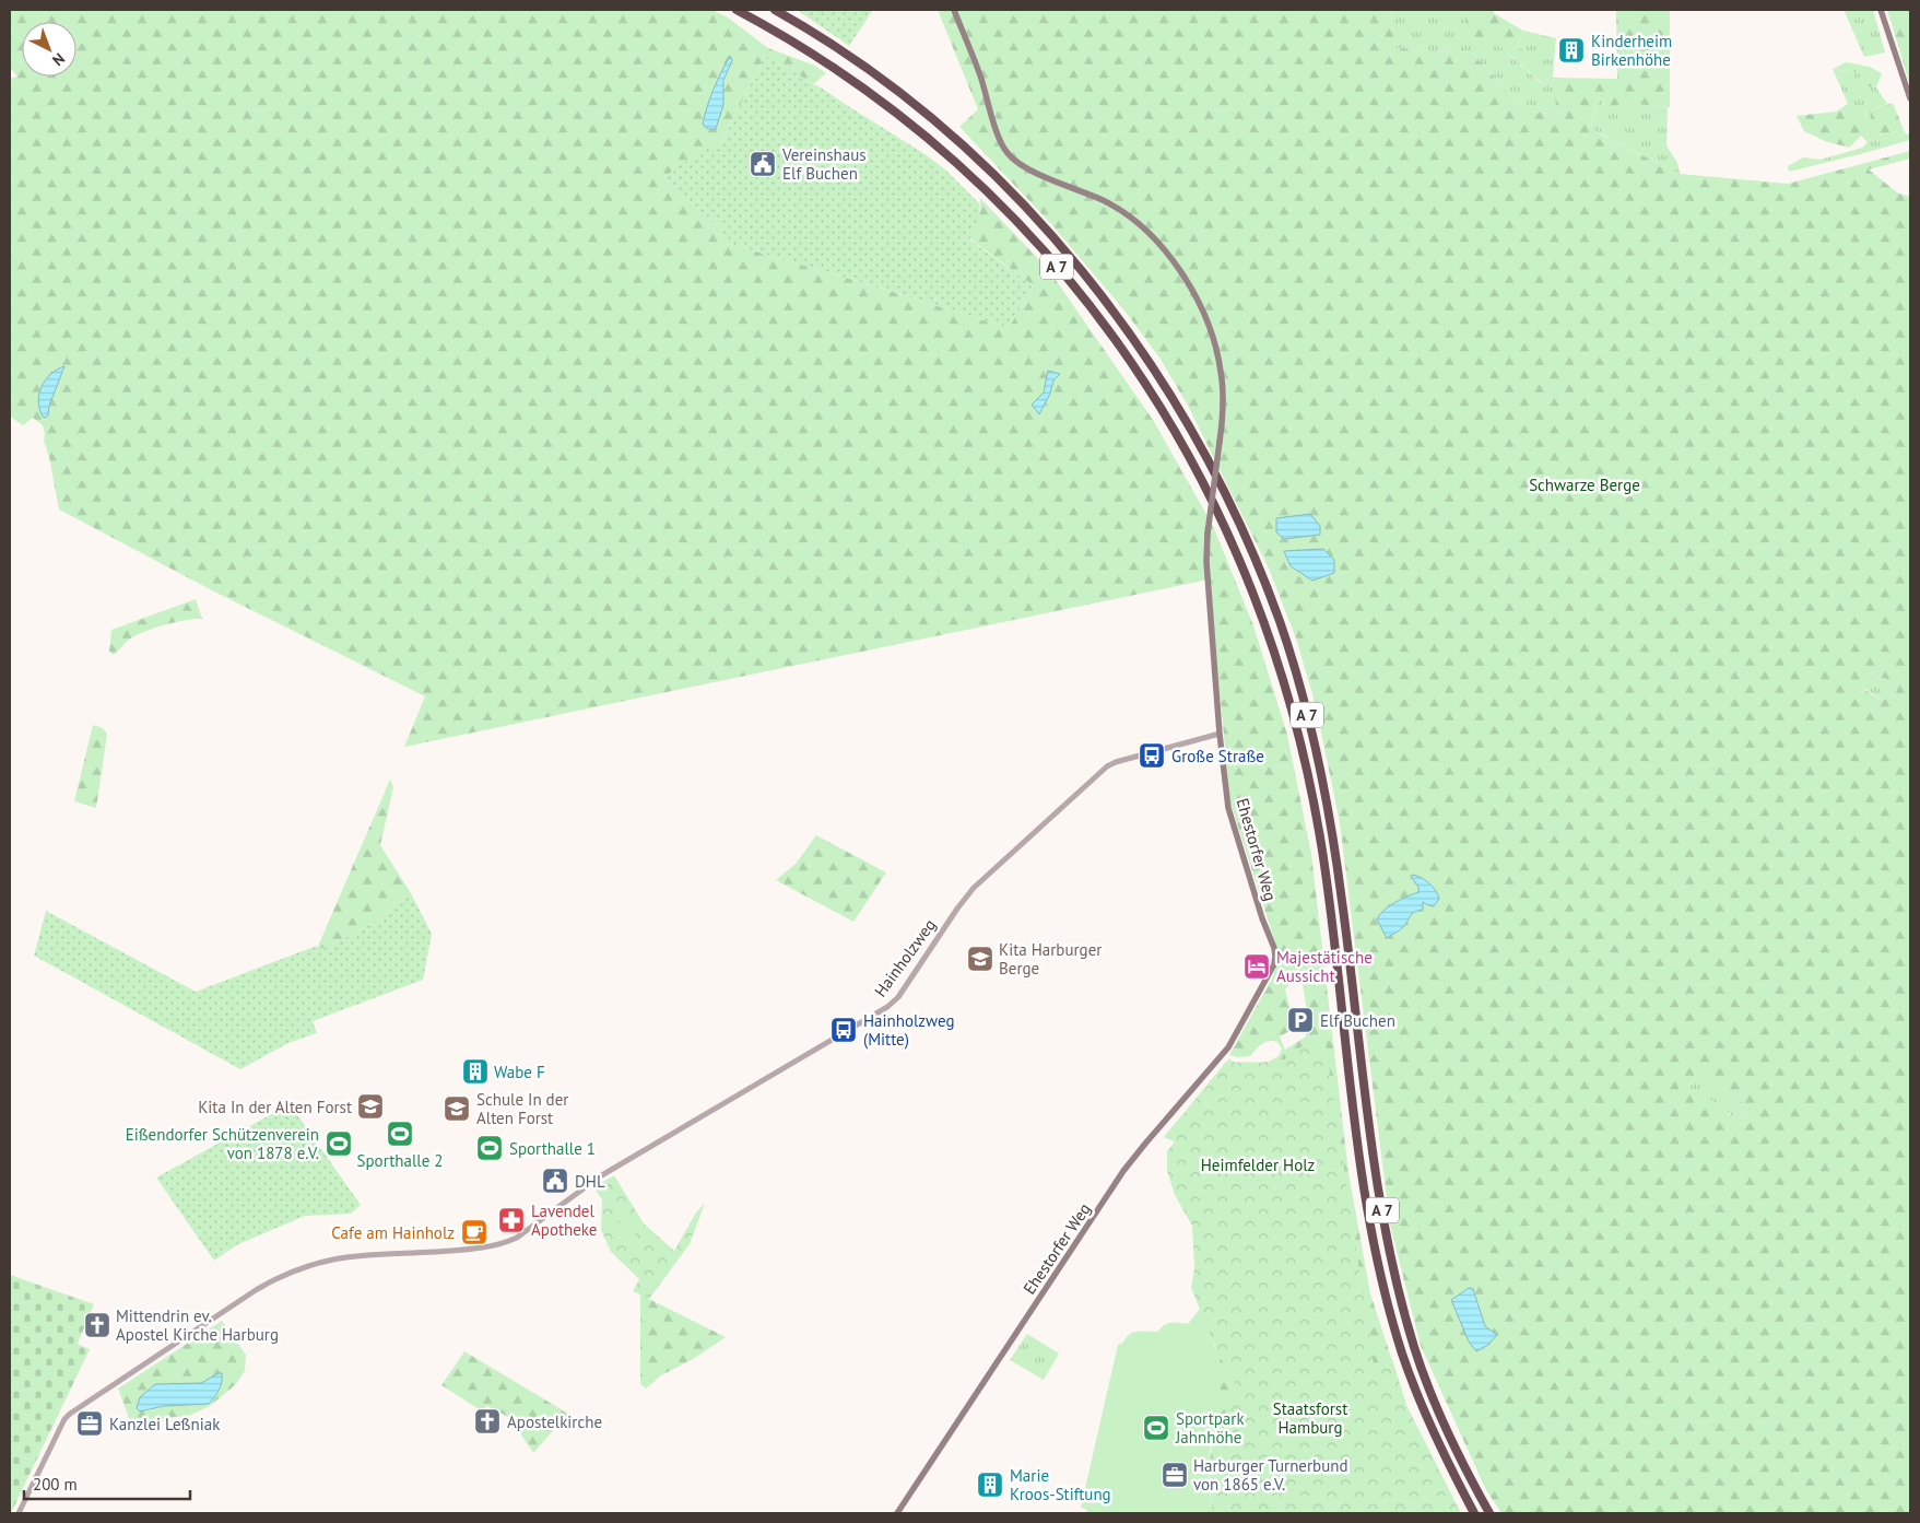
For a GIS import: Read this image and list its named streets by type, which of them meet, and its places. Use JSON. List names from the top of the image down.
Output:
{
  "streets": {
    "highway": ["A 7"],
    "main road": ["Ehestorfer Weg"],
    "street": ["Hainholzweg"]
  },
  "crossings": [
    ["Ehestorfer Weg", "Hainholzweg"]
  ],
  "parks": ["Schwarze Berge", "Heimfelder Holz", "Staatsforst Hamburg"],
  "places": {
    "building": ["Kinderheim Birkenhöhe", "Wabe F", "Marie Kroos-Stiftung"],
    "public building": ["Vereinshaus Elf Buchen", "DHL"],
    "bus stop": ["Große Straße", "Hainholzweg (Mitte)"],
    "school or university": ["Kita Harburger Berge", "Kita In der Alten Forst", "Schule In der Alten Forst"],
    "hotel": ["Majestätische Aussicht"],
    "parking": ["Elf Buchen"],
    "sports": [
      "Sporthalle 2",
      "Eißendorfer Schützenverein von 1878 e.V.",
      "Sporthalle 1",
      "Sportpark Jahnhöhe"
    ],
    "pharmacy": ["Lavendel Apotheke"],
    "cafe": ["Cafe am Hainholz"],
    "church": ["Mittendrin ev. Apostel Kirche Harburg", "Apostelkirche"],
    "office": ["Kanzlei Leßniak", "Harburger Turnerbund von 1865 e.V."]
  },
  "scale_bar": "200 m",
  "north": "bottom right"
}
